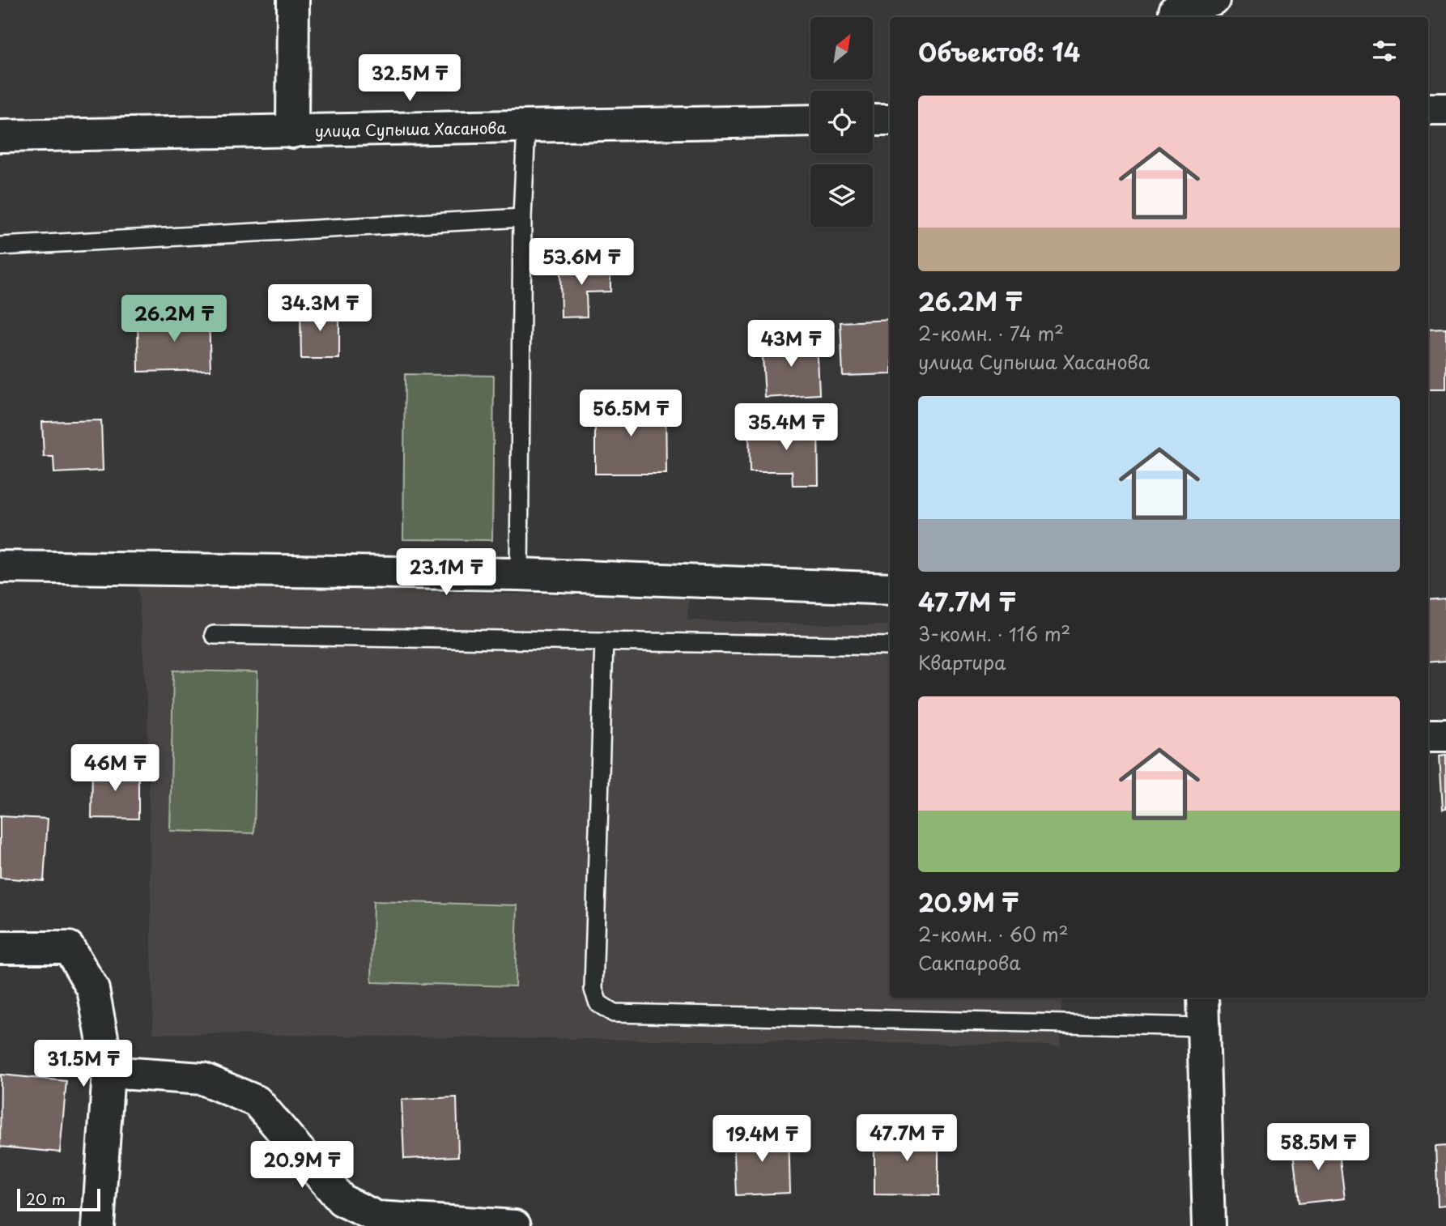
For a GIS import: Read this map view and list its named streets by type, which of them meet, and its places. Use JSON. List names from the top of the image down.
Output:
{
  "streets": {
    "street": ["улица Супыша Хасанова"]
  },
  "scale_bar": "20 m",
  "north": "top right",
  "page": {
    "heading": "Объектов: 14",
    "price": [
      "32.5M ₸",
      "53.6M ₸",
      "34.3M ₸",
      "26.2M ₸",
      "43M ₸",
      "56.5M ₸",
      "35.4M ₸",
      "23.1M ₸",
      "46M ₸",
      "31.5M ₸",
      "47.7M ₸",
      "19.4M ₸",
      "58.5M ₸",
      "20.9M ₸"
    ],
    "list": [
      {
        "name": "26.2M ₸",
        "note": "2-комн. · 74 m² · улица Супыша Хасанова"
      },
      {
        "name": "47.7M ₸",
        "note": "3-комн. · 116 m² · Квартира"
      },
      {
        "name": "20.9M ₸",
        "note": "2-комн. · 60 m² · Сакпарова"
      }
    ],
    "scale": "20 m"
  }
}
